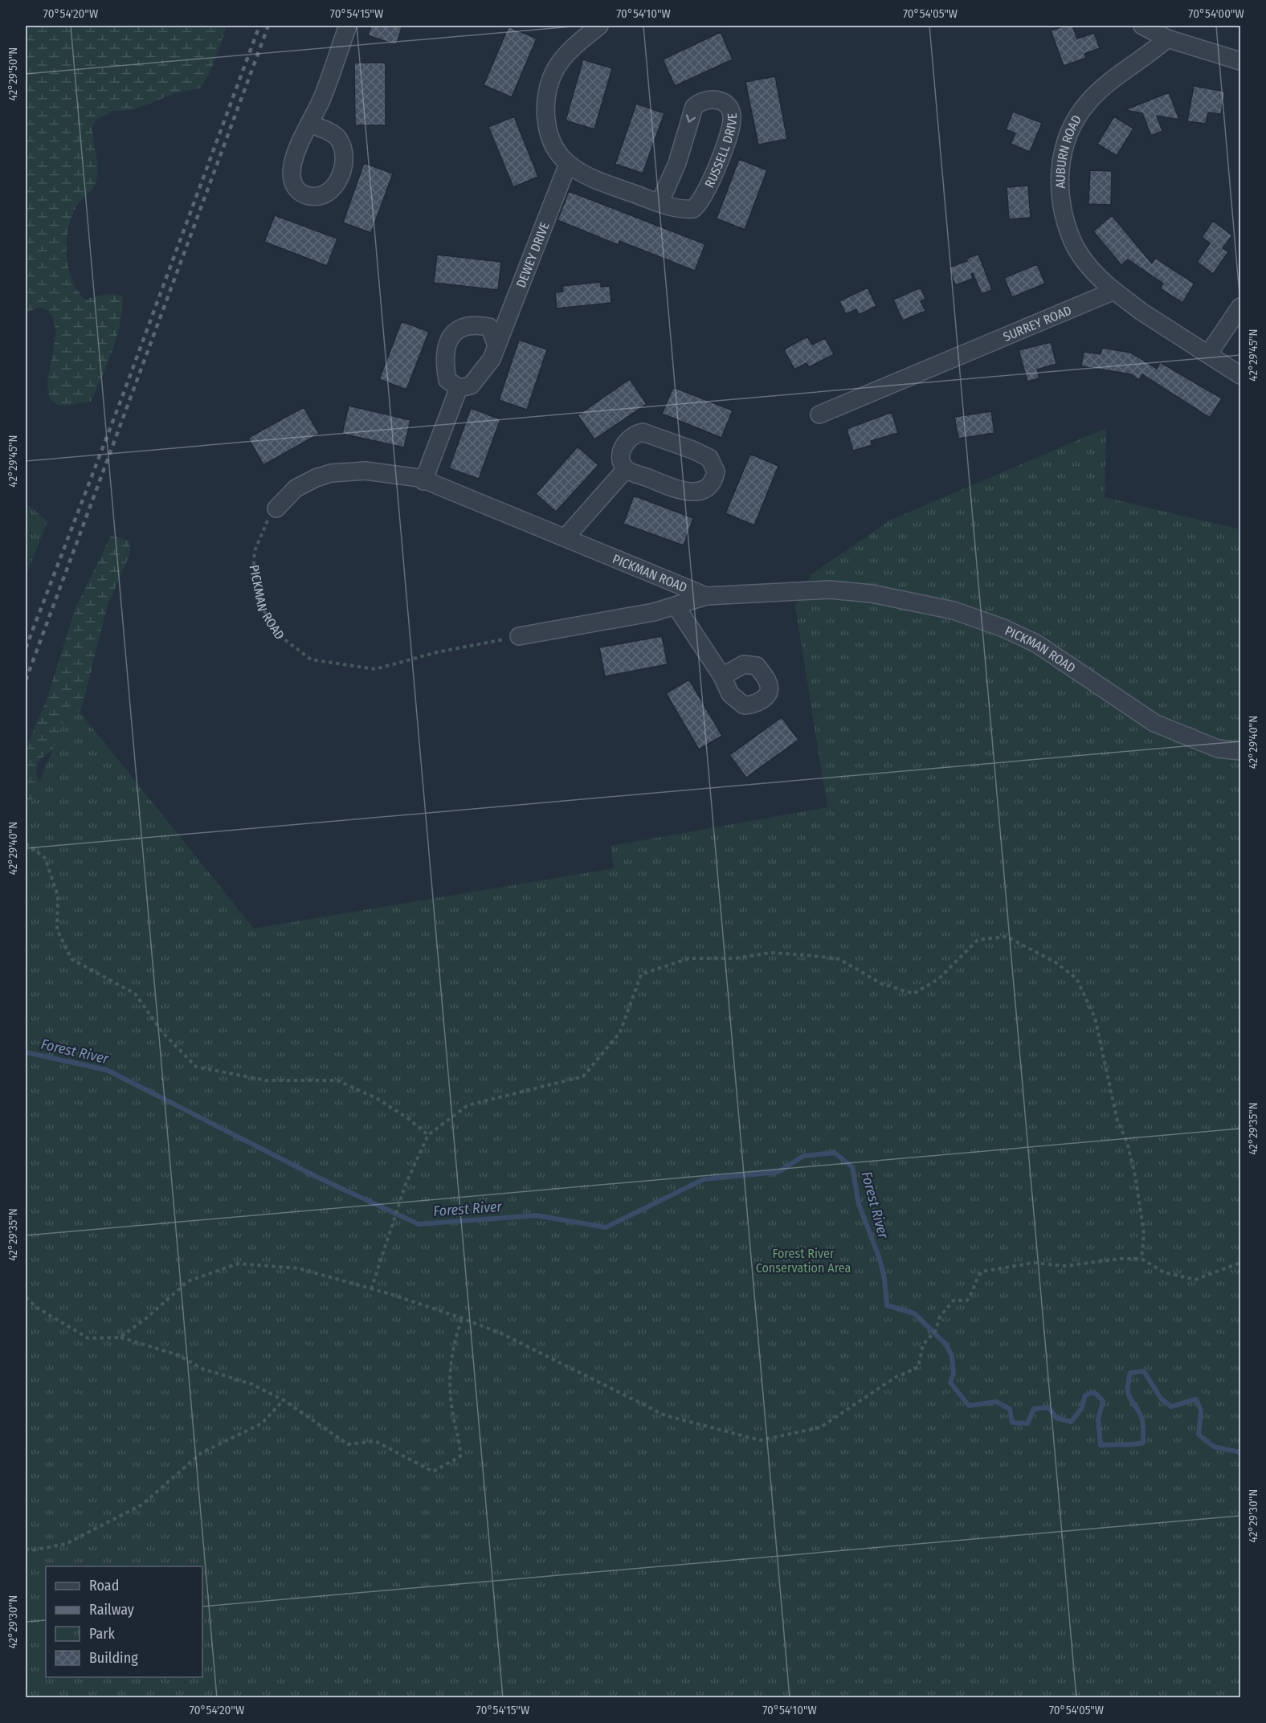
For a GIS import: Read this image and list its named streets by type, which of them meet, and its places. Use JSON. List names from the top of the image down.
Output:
{
  "streets": {
    "street": [
      "RUSSELL DRIVE",
      "AUBURN ROAD",
      "DEWEY DRIVE",
      "SURREY ROAD",
      "PICKMAN ROAD"
    ]
  },
  "crossings": [
    ["RUSSELL DRIVE", "DEWEY DRIVE"],
    ["AUBURN ROAD", "SURREY ROAD"]
  ],
  "water": ["Forest River"],
  "parks": ["Forest River Conservation Area"],
  "legend": [
    "Road",
    "Railway",
    "Park",
    "Building"
  ],
  "coordinates": [
    "70°54'20\"W",
    "70°54'15\"W",
    "70°54'10\"W",
    "70°54'05\"W",
    "70°54'00\"W",
    "42°29'50\"N",
    "42°29'45\"N",
    "42°29'40\"N",
    "42°29'35\"N",
    "42°29'30\"N"
  ]
}
